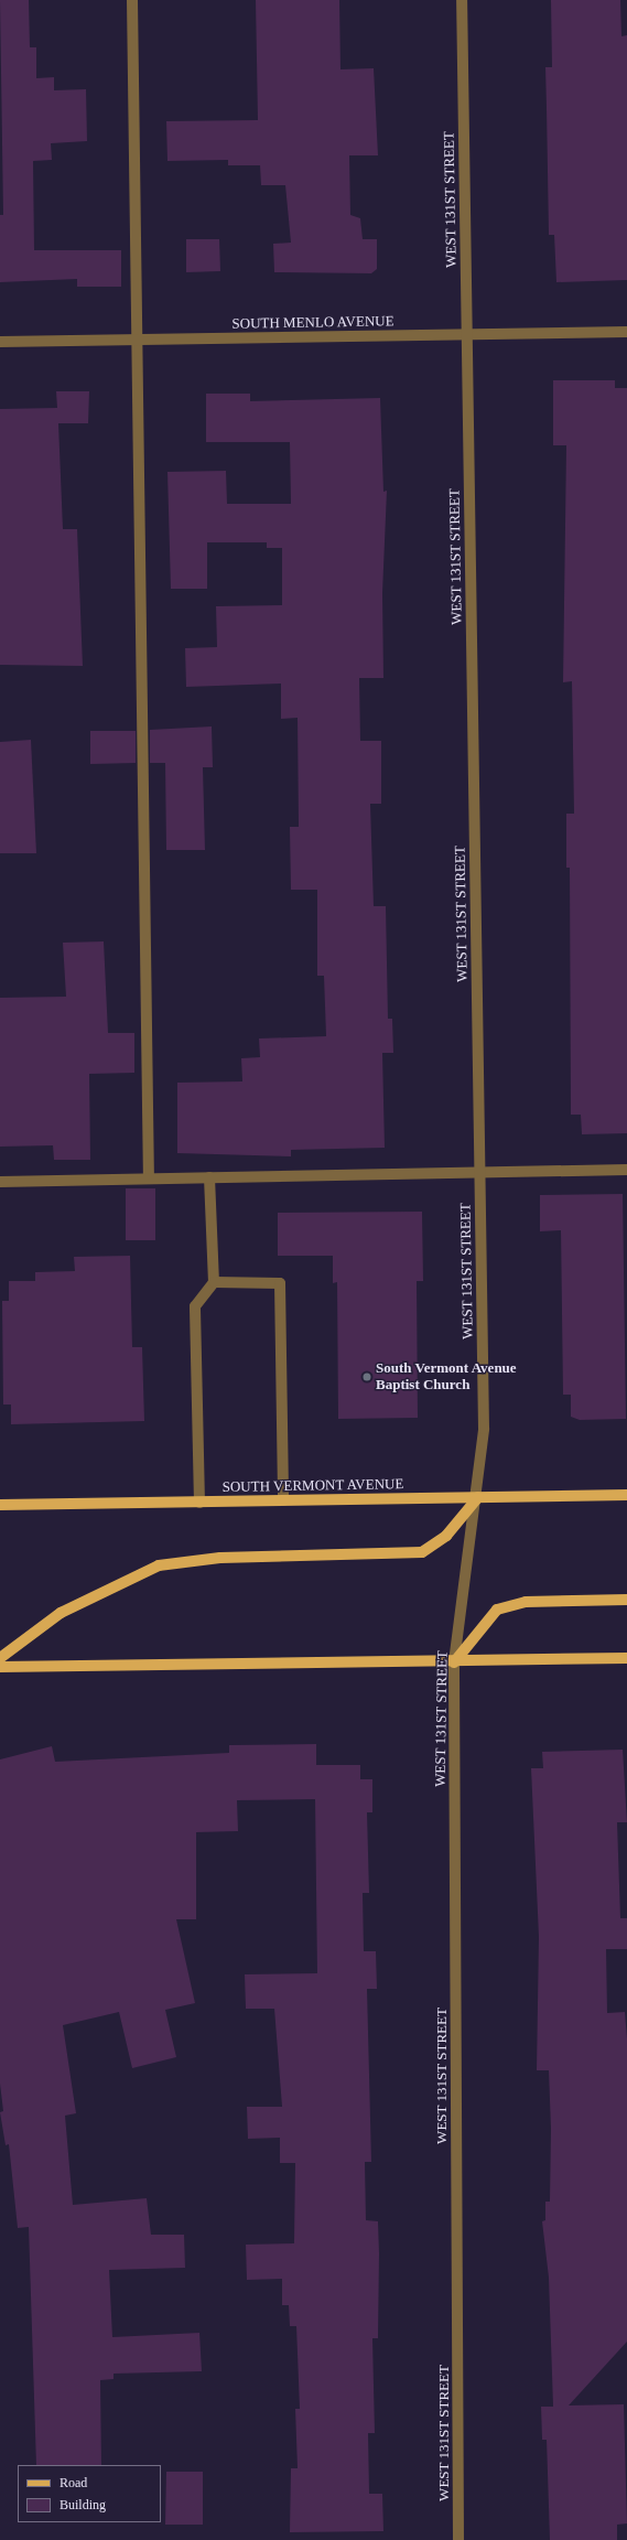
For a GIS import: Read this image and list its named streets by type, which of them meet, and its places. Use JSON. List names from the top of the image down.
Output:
{
  "streets": {
    "main road": ["SOUTH VERMONT AVENUE"],
    "street": ["WEST 131ST STREET", "SOUTH MENLO AVENUE"]
  },
  "crossings": [
    ["WEST 131ST STREET", "SOUTH MENLO AVENUE"],
    ["WEST 131ST STREET", "SOUTH VERMONT AVENUE"]
  ],
  "places": ["South Vermont Avenue Baptist Church"],
  "legend": ["Road", "Building"]
}
